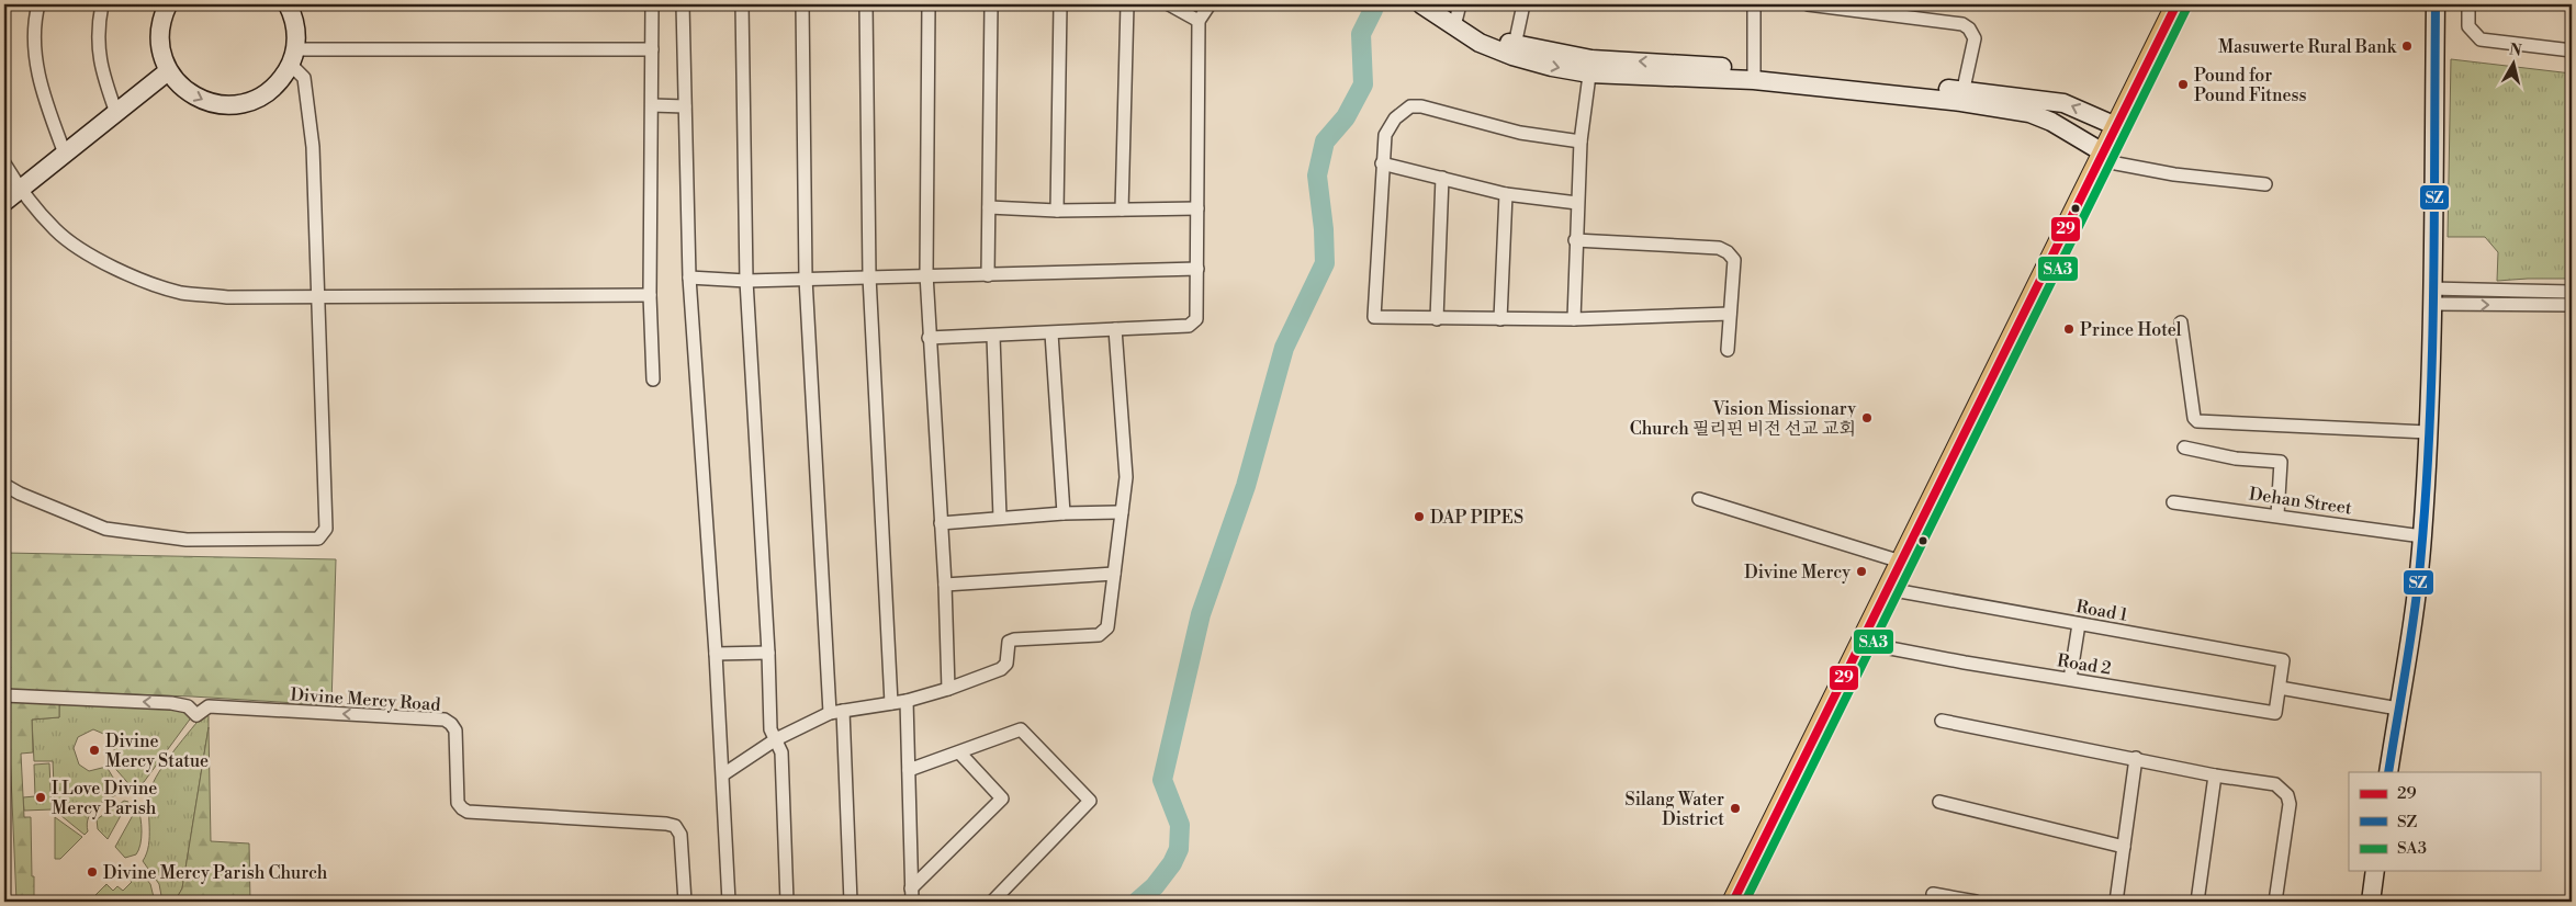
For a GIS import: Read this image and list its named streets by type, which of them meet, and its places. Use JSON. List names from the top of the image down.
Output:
{
  "streets": {
    "street": [
      "Dehan Street",
      "Road 1",
      "Road 2",
      "Divine Mercy Road"
    ]
  },
  "crossings": [
    ["Road 1", "Road 2"]
  ],
  "one_way": ["Divine Mercy Road"],
  "places": [
    "Masuwerte Rural Bank",
    "Pound for Pound Fitness",
    "Prince Hotel",
    "Vision Missionary Church 필리핀 비전 선교 교회",
    "DAP PIPES",
    "Divine Mercy",
    "Divine Mercy Statue",
    "I Love Divine Mercy Parish",
    "Silang Water District",
    "Divine Mercy Parish Church"
  ],
  "lines": ["transit line 29", "transit line SZ", "transit line SA3"],
  "legend": ["29", "SZ", "SA3"],
  "north": "top"
}
